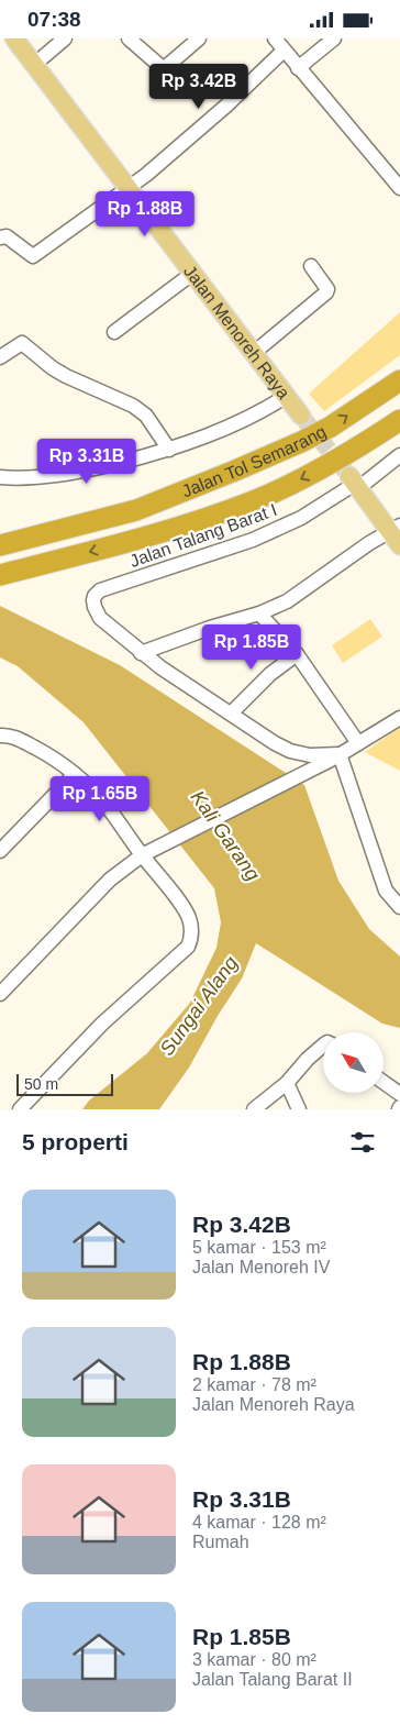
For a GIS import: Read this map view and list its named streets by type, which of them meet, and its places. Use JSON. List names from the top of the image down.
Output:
{
  "streets": {
    "highway": ["Jalan Tol Semarang"],
    "main road": ["Jalan Menoreh Raya"],
    "street": ["Jalan Talang Barat I"]
  },
  "water": ["Kali Garang", "Sungai Alang"],
  "scale_bar": "50 m",
  "north": "top left",
  "page": {
    "status": "07:38",
    "price": [
      "Rp 3.42B",
      "Rp 1.88B",
      "Rp 3.31B",
      "Rp 1.85B",
      "Rp 1.65B"
    ],
    "scale": "50 m",
    "heading": "5 properti",
    "list": [
      {
        "name": "Rp 3.42B",
        "note": "5 kamar · 153 m² · Jalan Menoreh IV"
      },
      {
        "name": "Rp 1.88B",
        "note": "2 kamar · 78 m² · Jalan Menoreh Raya"
      },
      {
        "name": "Rp 3.31B",
        "note": "4 kamar · 128 m² · Rumah"
      },
      {
        "name": "Rp 1.85B",
        "note": "3 kamar · 80 m² · Jalan Talang Barat II"
      }
    ]
  }
}
